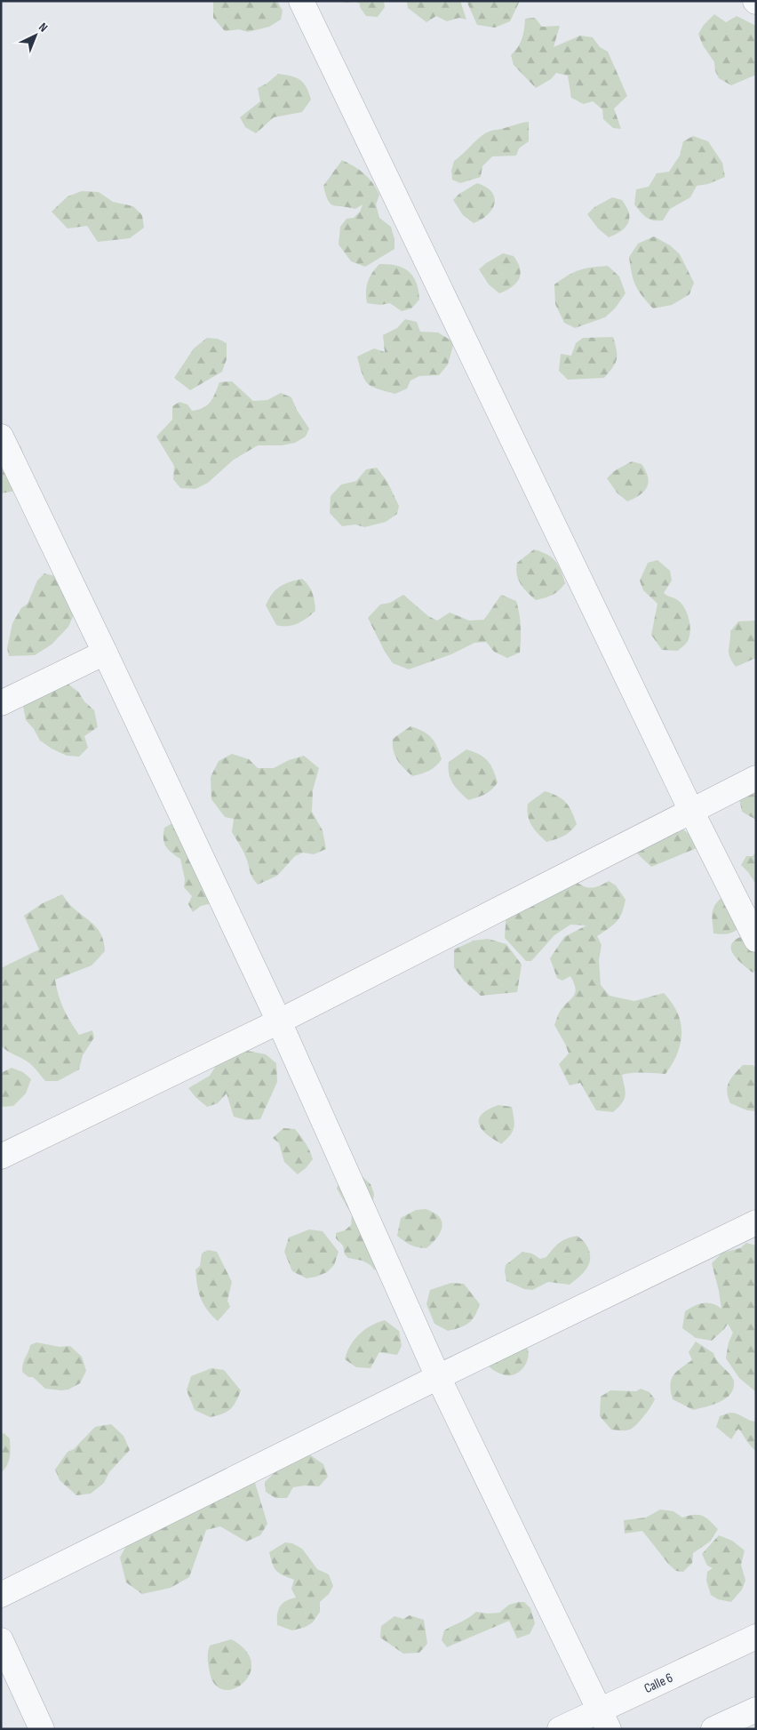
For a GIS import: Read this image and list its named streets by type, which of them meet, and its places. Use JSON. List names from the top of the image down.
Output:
{
  "streets": {
    "street": ["Calle 6"]
  },
  "north": "top right"
}
